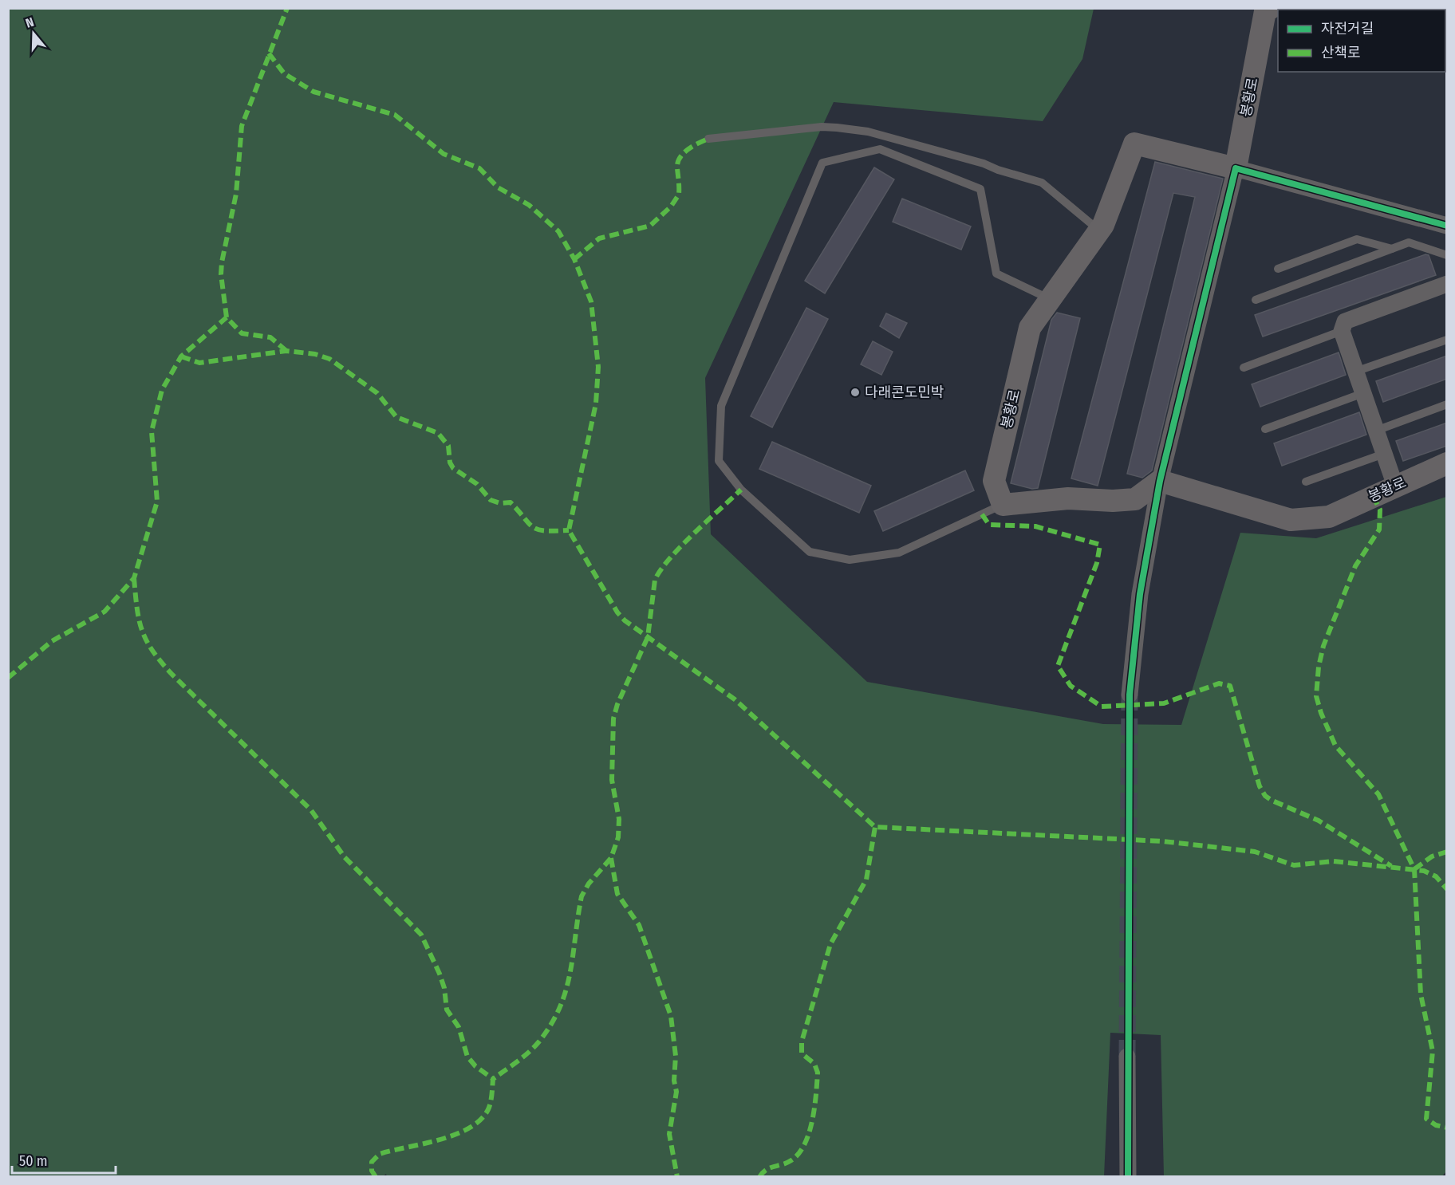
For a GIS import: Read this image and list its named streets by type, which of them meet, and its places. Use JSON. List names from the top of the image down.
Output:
{
  "streets": {
    "street": ["봉황로"]
  },
  "places": ["다래콘도민박"],
  "legend": ["자전거길", "산책로"],
  "scale_bar": "50 m",
  "north": "top"
}
